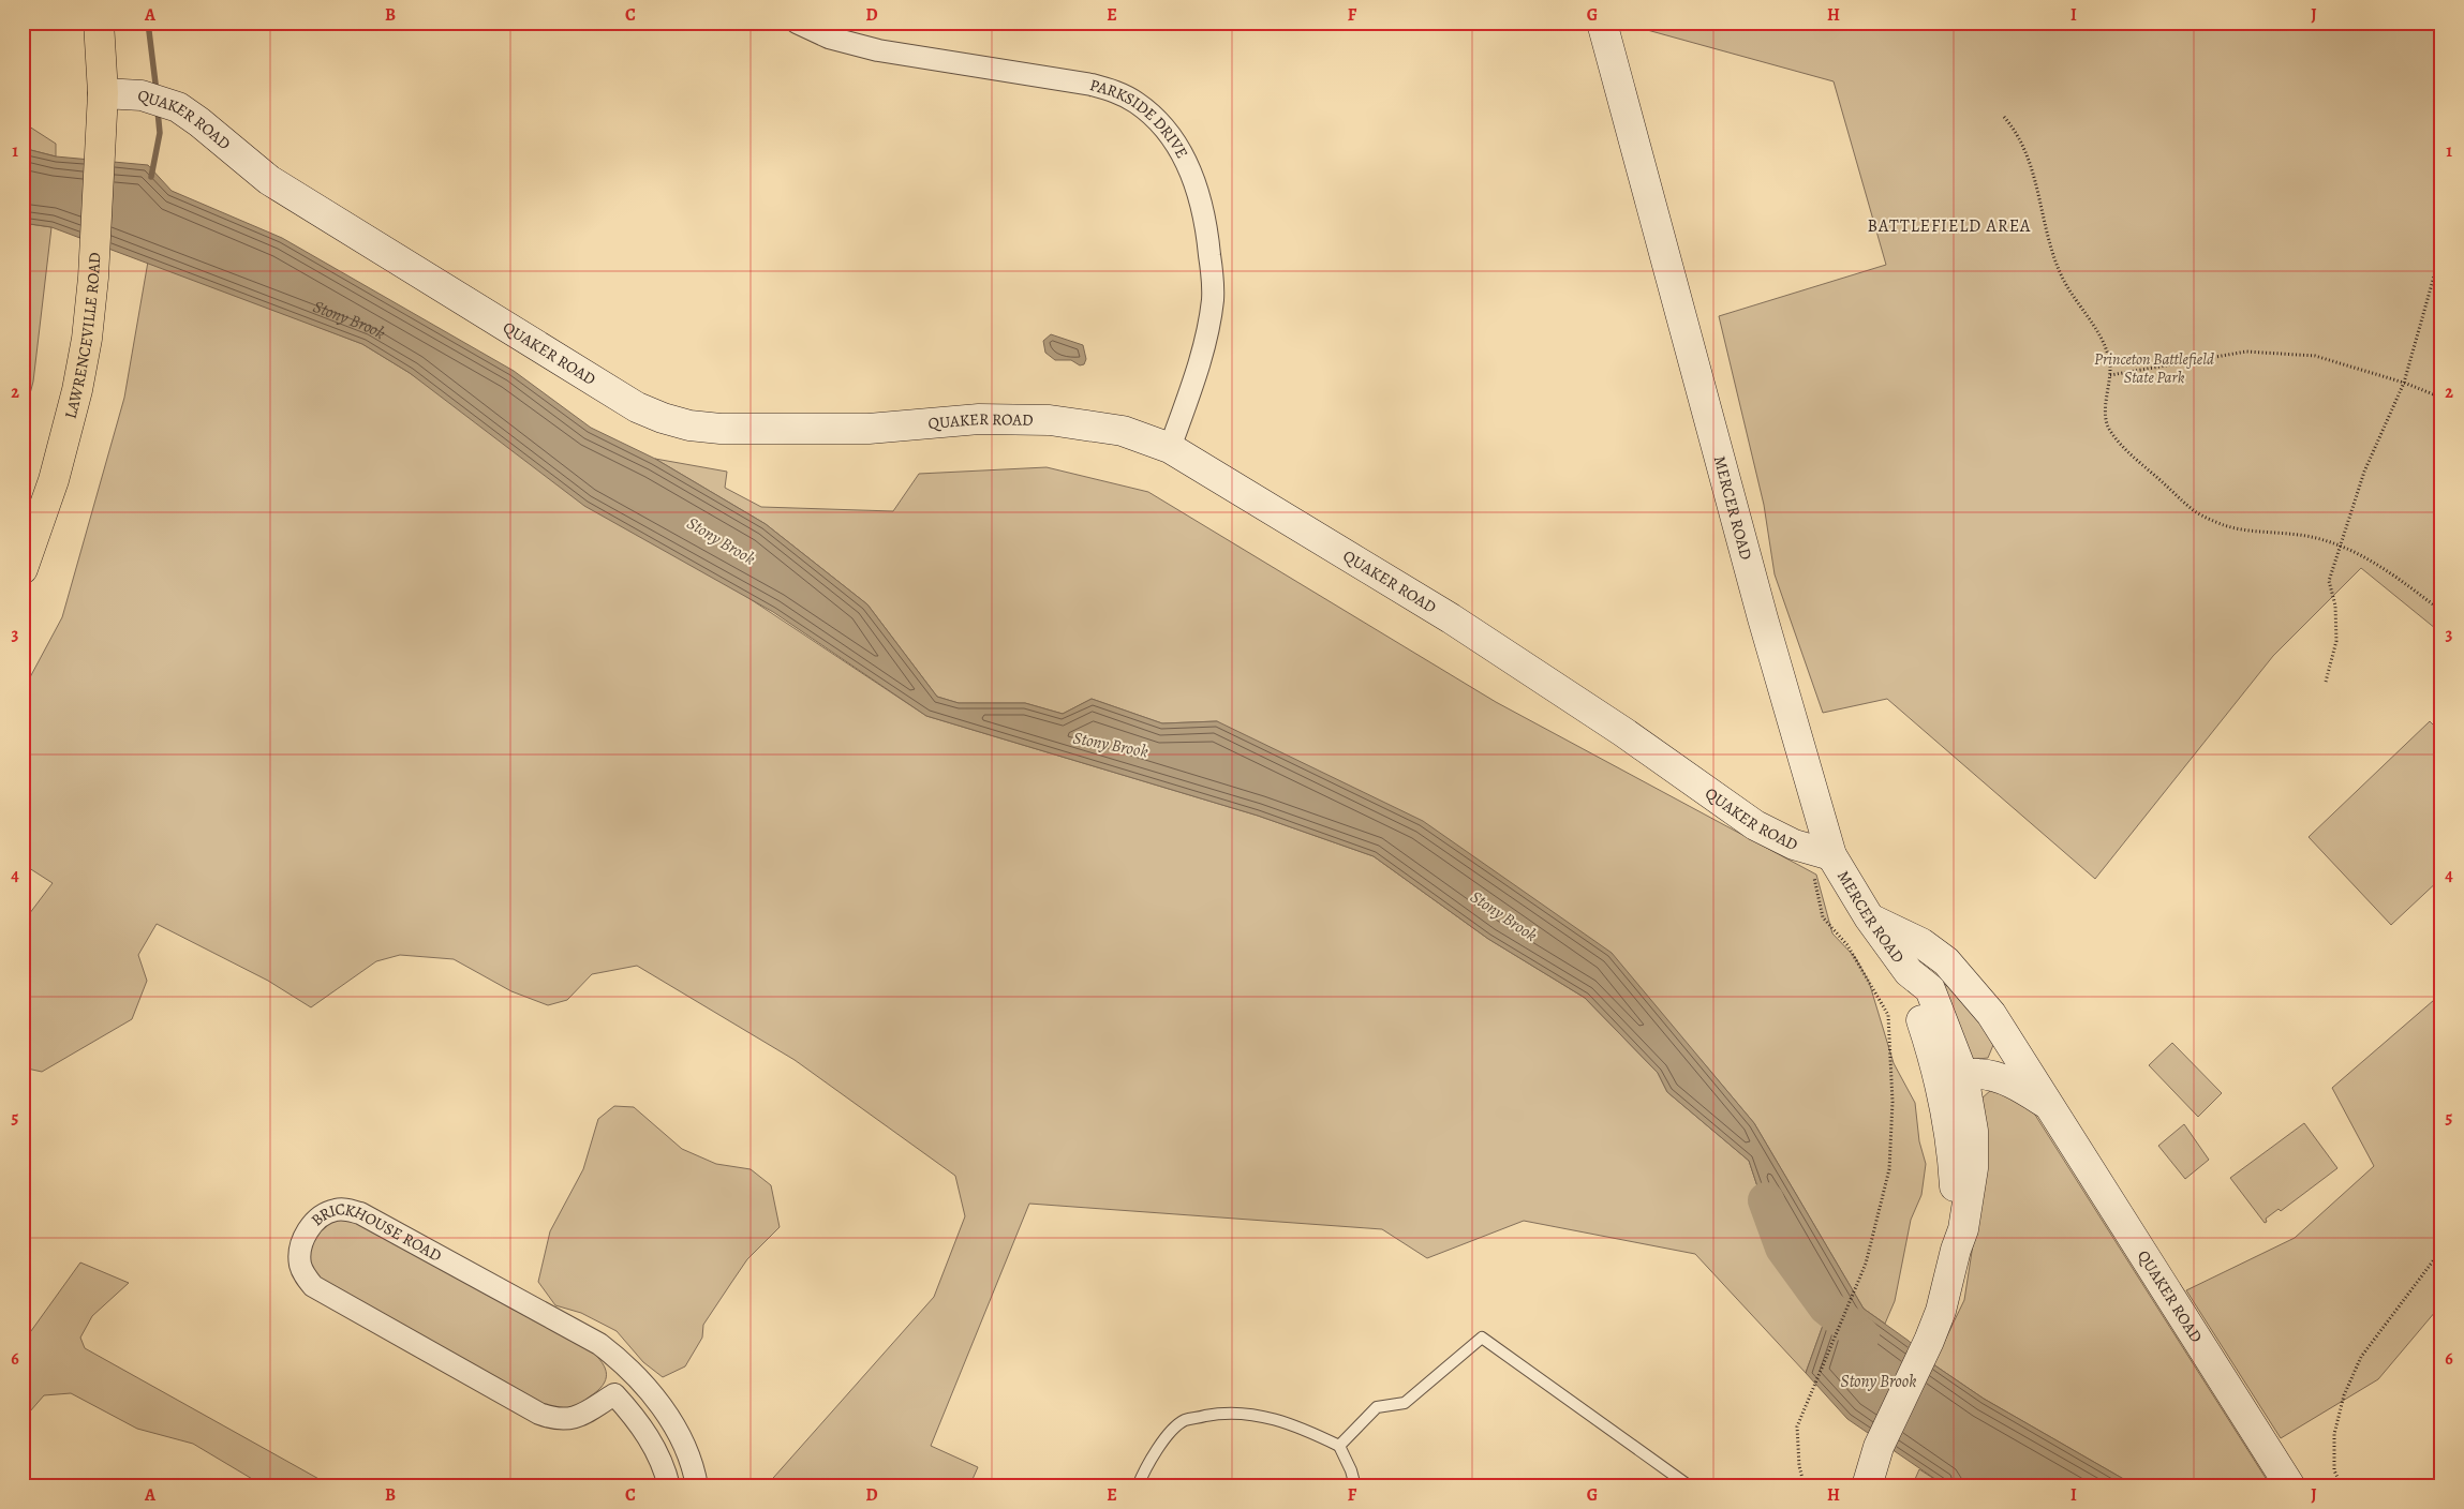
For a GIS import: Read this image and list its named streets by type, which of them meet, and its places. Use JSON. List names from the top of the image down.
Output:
{
  "streets": {
    "highway": ["LAWRENCEVILLE ROAD"],
    "street": [
      "QUAKER ROAD",
      "PARKSIDE DRIVE",
      "MERCER ROAD",
      "BRICKHOUSE ROAD"
    ]
  },
  "crossings": [
    ["QUAKER ROAD", "PARKSIDE DRIVE"],
    ["QUAKER ROAD", "LAWRENCEVILLE ROAD"],
    ["QUAKER ROAD", "MERCER ROAD"]
  ],
  "districts": ["BATTLEFIELD AREA"],
  "water": ["Stony Brook"],
  "parks": ["Princeton Battlefield State Park"],
  "grid": {
    "columns": [
      "A",
      "B",
      "C",
      "D",
      "E",
      "F",
      "G",
      "H",
      "I",
      "J"
    ],
    "rows": [
      "1",
      "2",
      "3",
      "4",
      "5",
      "6"
    ]
  }
}
